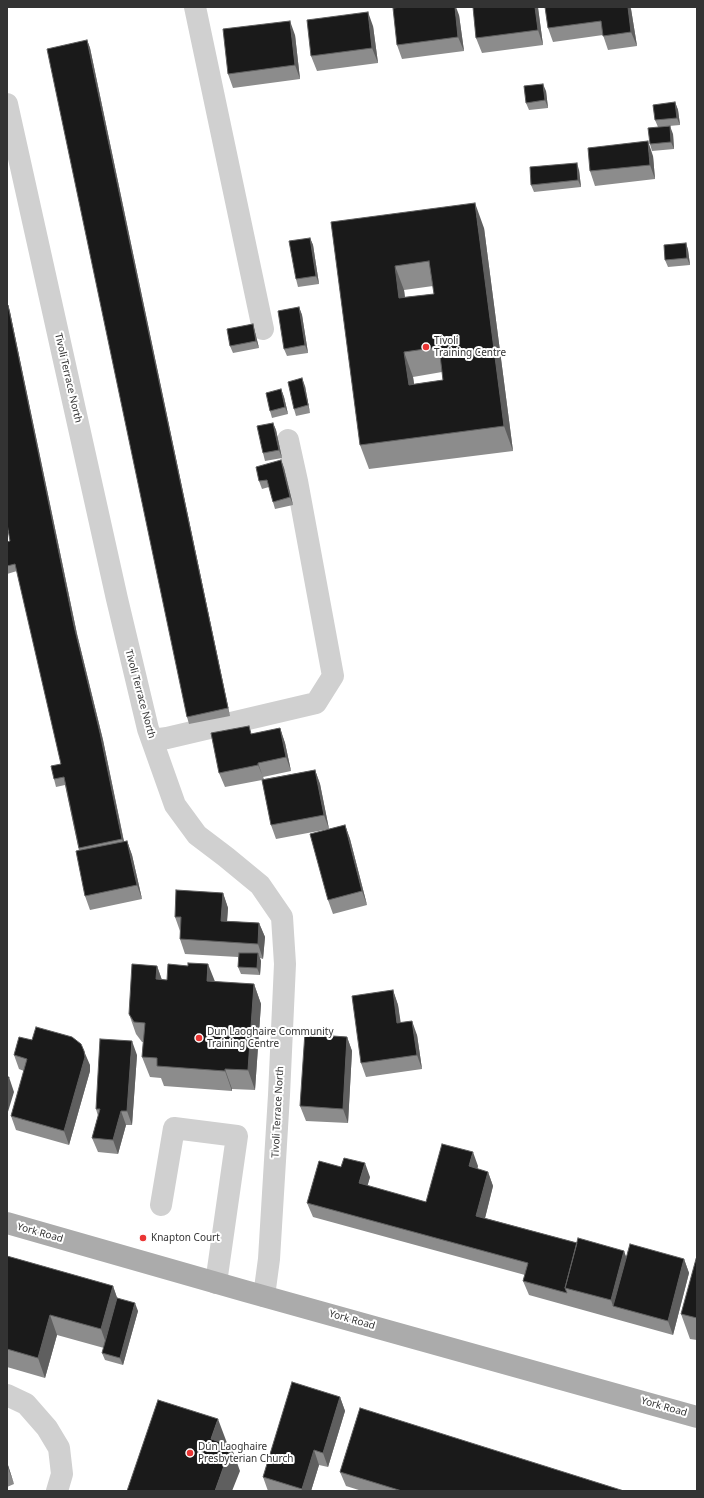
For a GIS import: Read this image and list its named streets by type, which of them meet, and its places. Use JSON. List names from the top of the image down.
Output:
{
  "streets": {
    "main road": ["York Road"],
    "street": ["Tivoli Terrace North"]
  },
  "crossings": [
    ["Tivoli Terrace North", "York Road"]
  ],
  "places": [
    "Tivoli Training Centre",
    "Dun Laoghaire Community Training Centre",
    "Knapton Court",
    "Dún Laoghaire Presbyterian Church"
  ]
}
